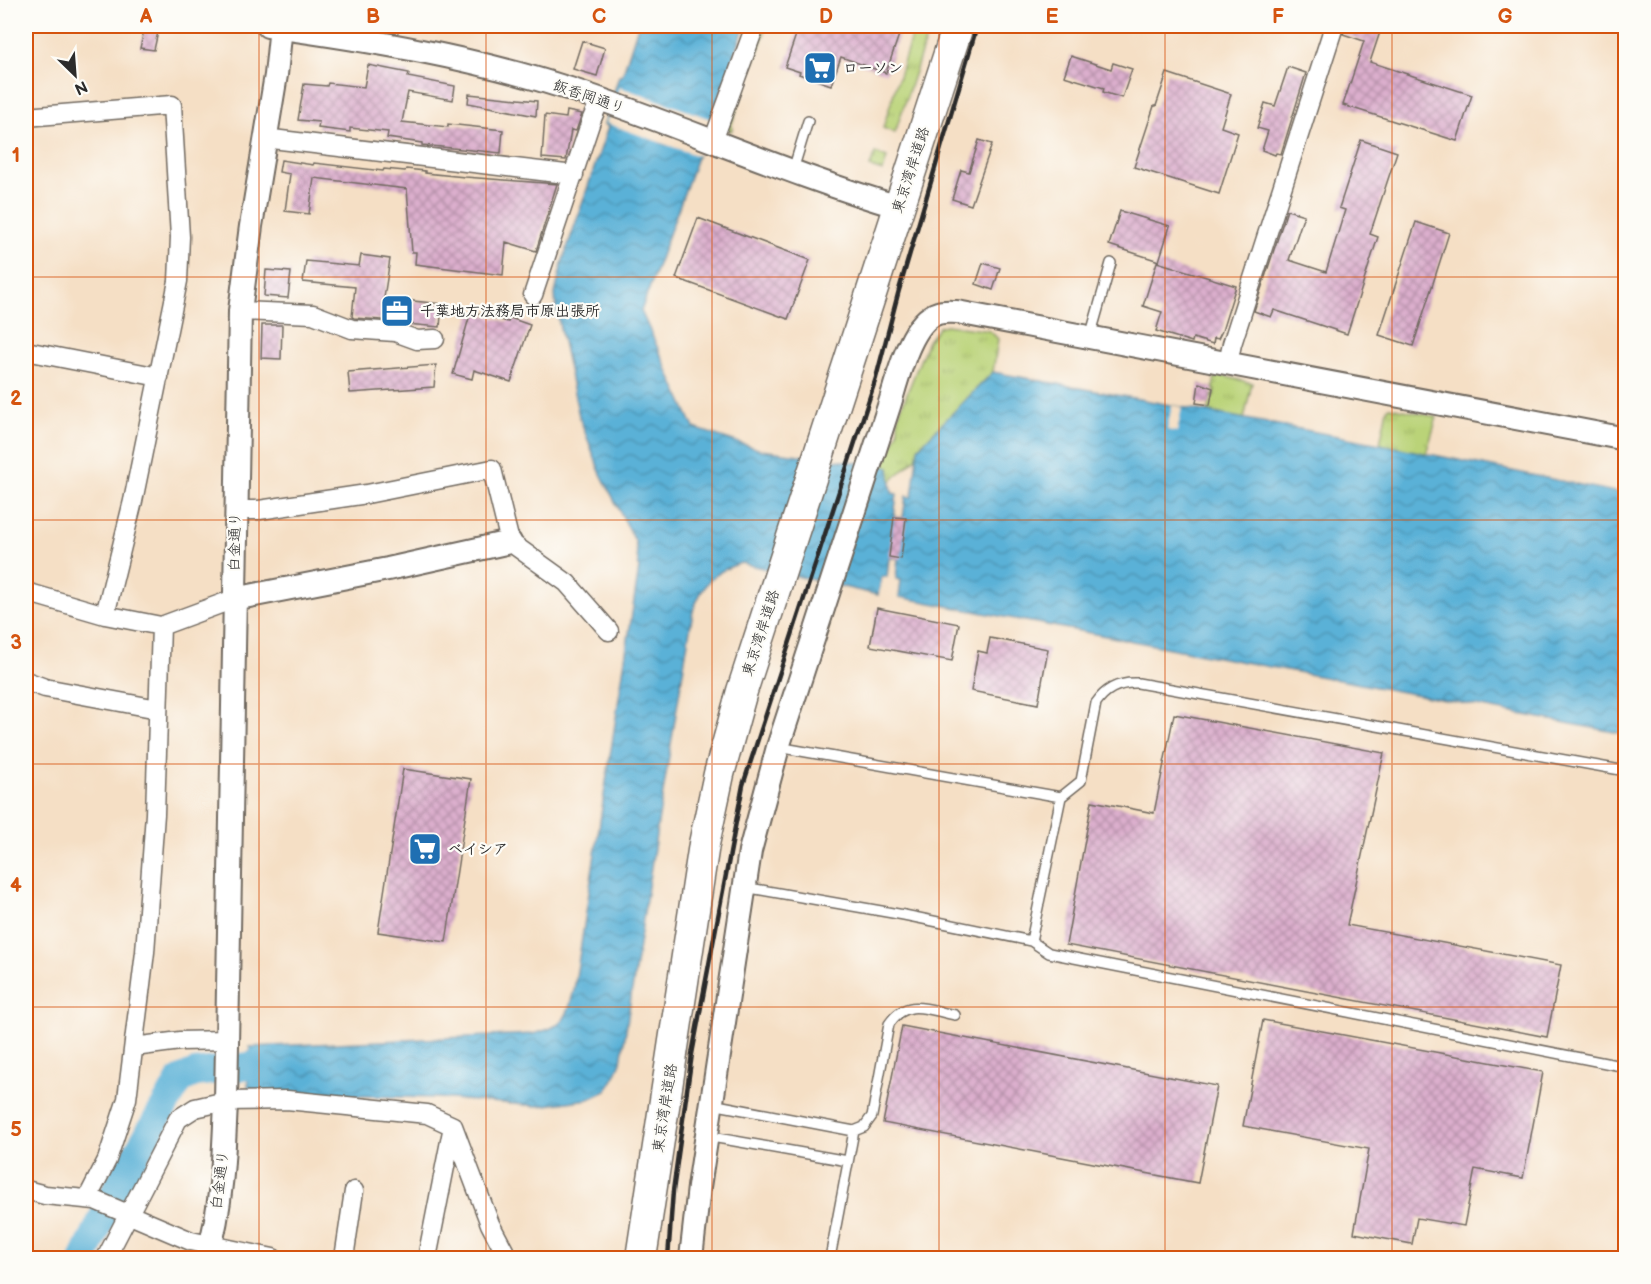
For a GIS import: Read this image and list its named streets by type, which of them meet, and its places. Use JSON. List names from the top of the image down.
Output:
{
  "streets": {
    "highway": ["東京湾岸道路"],
    "street": ["飯香岡通り", "白金通り"]
  },
  "crossings": [
    ["飯香岡通り", "東京湾岸道路"],
    ["飯香岡通り", "白金通り"]
  ],
  "places": {
    "supermarket": ["ローソン", "ベイシア"],
    "office": ["千葉地方法務局市原出張所"]
  },
  "north": "bottom right",
  "grid": {
    "columns": [
      "A",
      "B",
      "C",
      "D",
      "E",
      "F",
      "G"
    ],
    "rows": [
      "1",
      "2",
      "3",
      "4",
      "5"
    ]
  }
}
